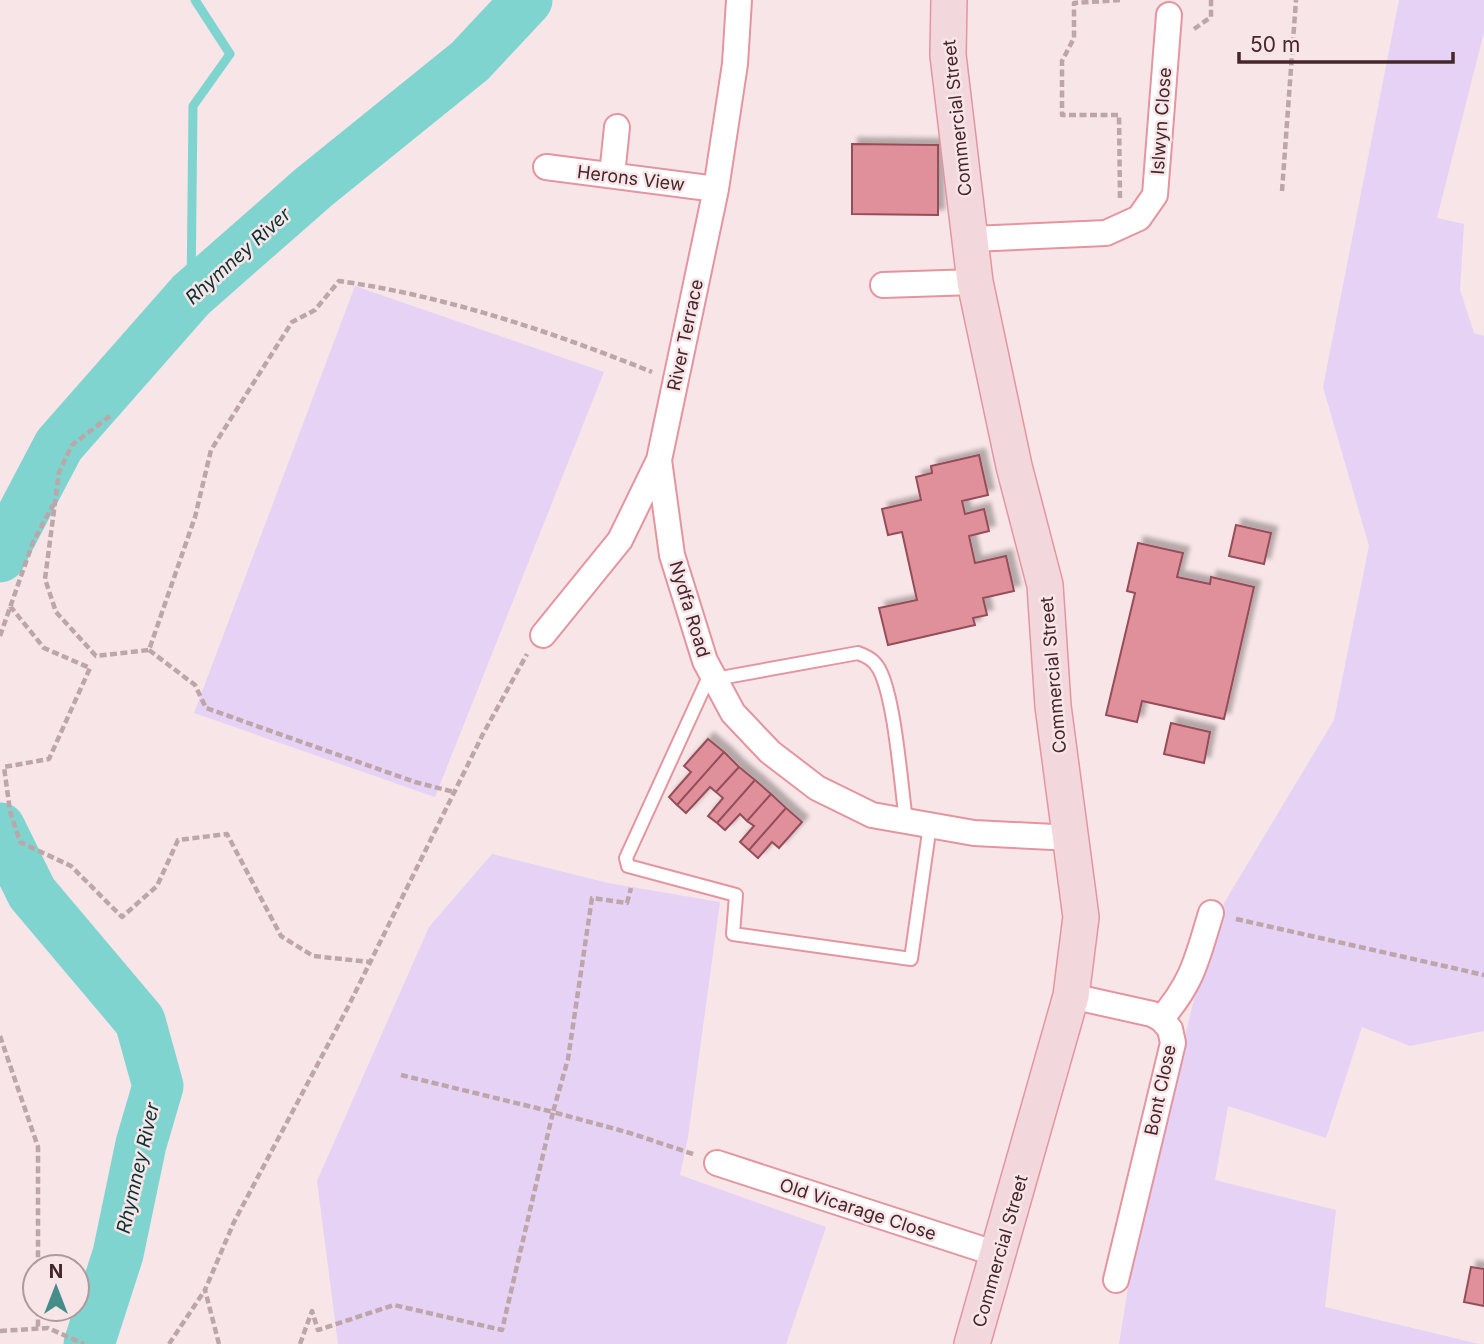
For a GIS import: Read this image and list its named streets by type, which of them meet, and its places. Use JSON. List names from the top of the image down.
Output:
{
  "streets": {
    "main road": ["Commercial Street"],
    "street": [
      "Islwyn Close",
      "Herons View",
      "River Terrace",
      "Nydfa Road",
      "Bont Close",
      "Old Vicarage Close"
    ]
  },
  "crossings": [
    ["Commercial Street", "Islwyn Close"],
    ["Commercial Street", "Nydfa Road"],
    ["Commercial Street", "Old Vicarage Close"],
    ["Herons View", "River Terrace"],
    ["River Terrace", "Nydfa Road"]
  ],
  "water": ["Rhymney River"],
  "scale_bar": "50 m",
  "north": "top"
}
